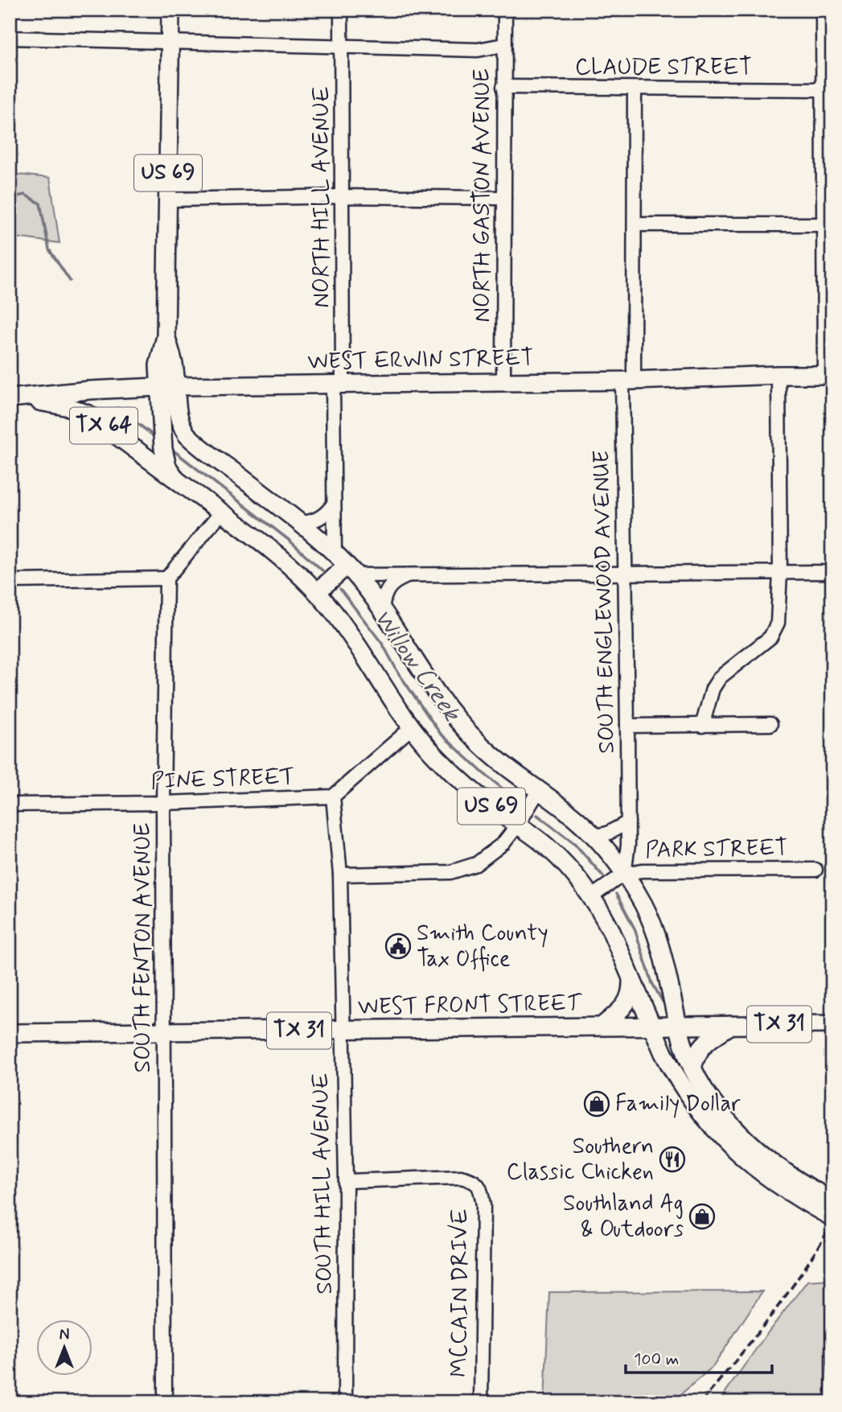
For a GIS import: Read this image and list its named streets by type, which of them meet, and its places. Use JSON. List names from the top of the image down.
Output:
{
  "streets": {
    "main road": [
      "US 69",
      "WEST ERWIN STREET",
      "TX 64",
      "WEST FRONT STREET",
      "TX 31"
    ],
    "street": [
      "CLAUDE STREET",
      "NORTH GASTON AVENUE",
      "NORTH HILL AVENUE",
      "SOUTH ENGLEWOOD AVENUE",
      "PINE STREET",
      "PARK STREET",
      "SOUTH FENTON AVENUE",
      "SOUTH HILL AVENUE",
      "MCCAIN DRIVE"
    ]
  },
  "crossings": [
    ["CLAUDE STREET", "NORTH GASTON AVENUE"],
    ["CLAUDE STREET", "SOUTH ENGLEWOOD AVENUE"],
    ["US 69", "WEST ERWIN STREET"],
    ["US 69", "TX 64"],
    ["US 69", "SOUTH ENGLEWOOD AVENUE"],
    ["US 69", "PARK STREET"],
    ["US 69", "WEST FRONT STREET"],
    ["NORTH GASTON AVENUE", "WEST ERWIN STREET"],
    ["NORTH HILL AVENUE", "WEST ERWIN STREET"],
    ["WEST ERWIN STREET", "TX 64"],
    ["WEST ERWIN STREET", "SOUTH ENGLEWOOD AVENUE"],
    ["SOUTH ENGLEWOOD AVENUE", "PARK STREET"],
    ["PINE STREET", "SOUTH FENTON AVENUE"],
    ["PINE STREET", "SOUTH HILL AVENUE"],
    ["SOUTH FENTON AVENUE", "WEST FRONT STREET"],
    ["WEST FRONT STREET", "SOUTH HILL AVENUE"],
    ["SOUTH HILL AVENUE", "MCCAIN DRIVE"]
  ],
  "water": ["Willow Creek"],
  "places": {
    "public building": ["Smith County Tax Office"],
    "shop": ["Family Dollar", "Southland Ag & Outdoors"],
    "restaurant": ["Southern Classic Chicken"]
  },
  "scale_bar": "100 m",
  "north": "top"
}
